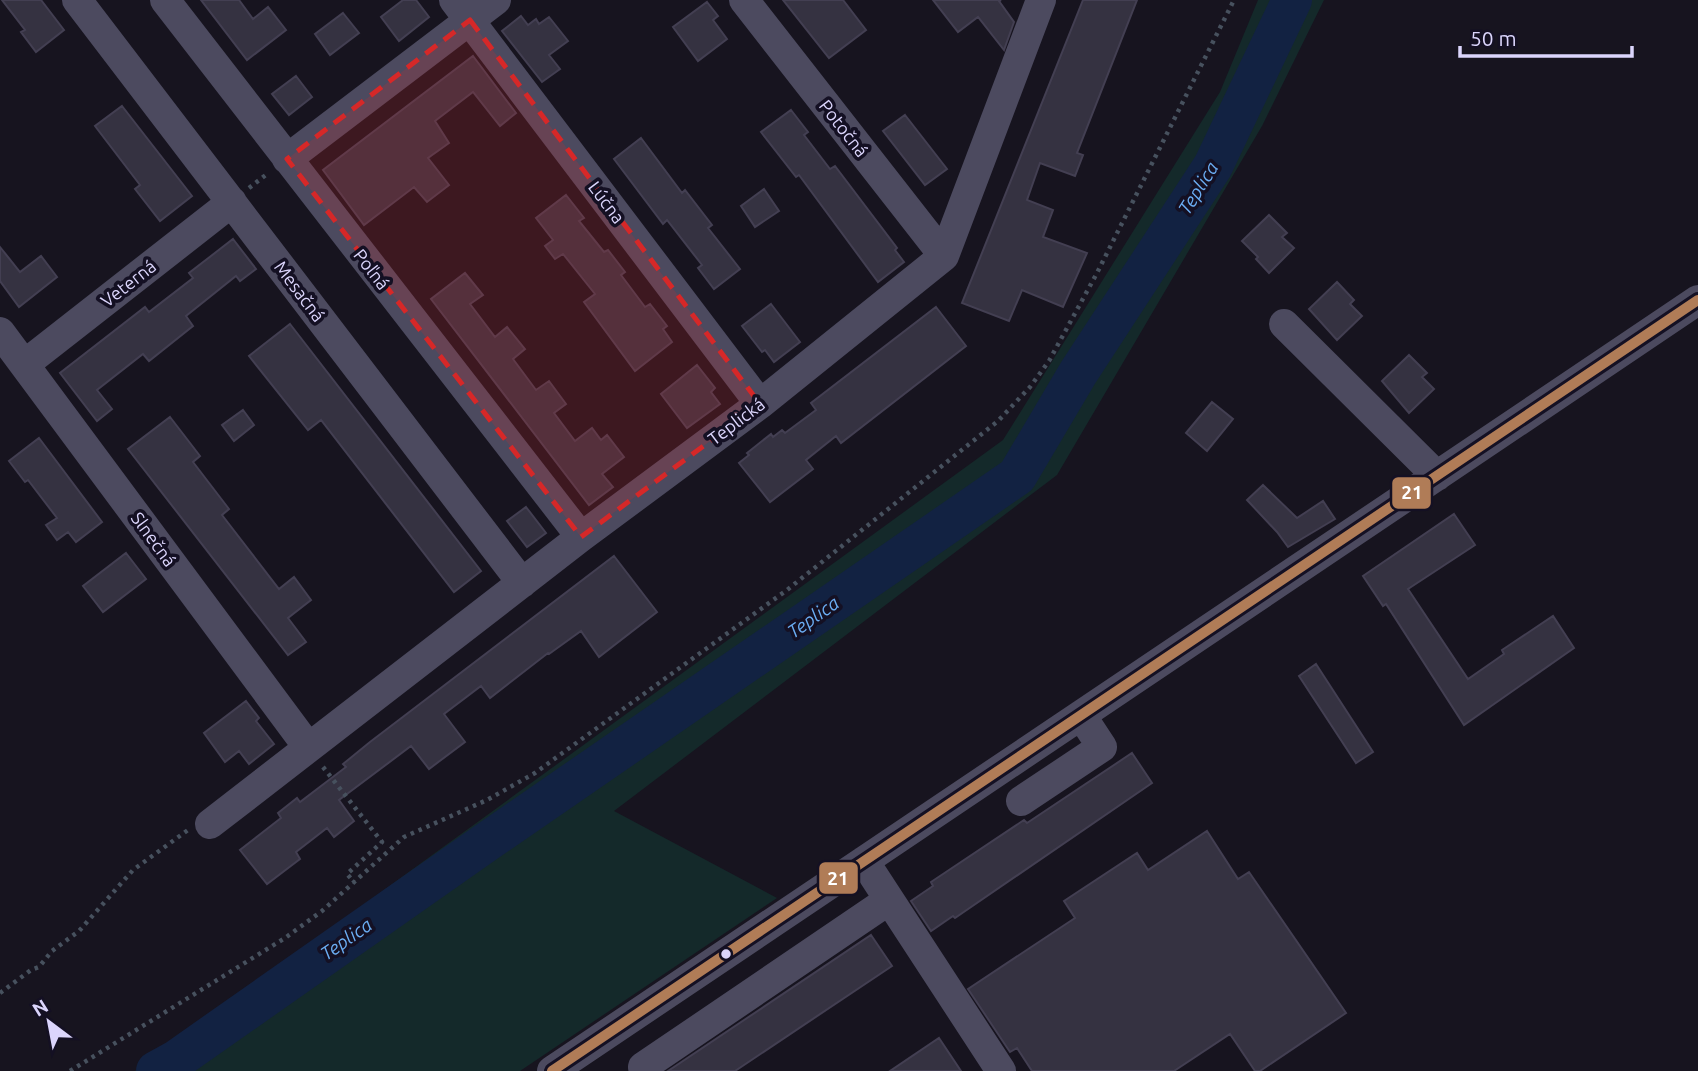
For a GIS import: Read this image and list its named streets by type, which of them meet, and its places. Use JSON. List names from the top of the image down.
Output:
{
  "streets": {
    "street": [
      "Potočná",
      "Lúčna",
      "Poľná",
      "Veterná",
      "Mesačná",
      "Teplická",
      "Slnečná"
    ]
  },
  "crossings": [
    ["Potočná", "Teplická"],
    ["Lúčna", "Teplická"],
    ["Poľná", "Teplická"],
    ["Veterná", "Mesačná"],
    ["Veterná", "Slnečná"],
    ["Mesačná", "Teplická"],
    ["Teplická", "Slnečná"]
  ],
  "water": ["Teplica"],
  "lines": ["transit line 21"],
  "scale_bar": "50 m",
  "north": "top left"
}
